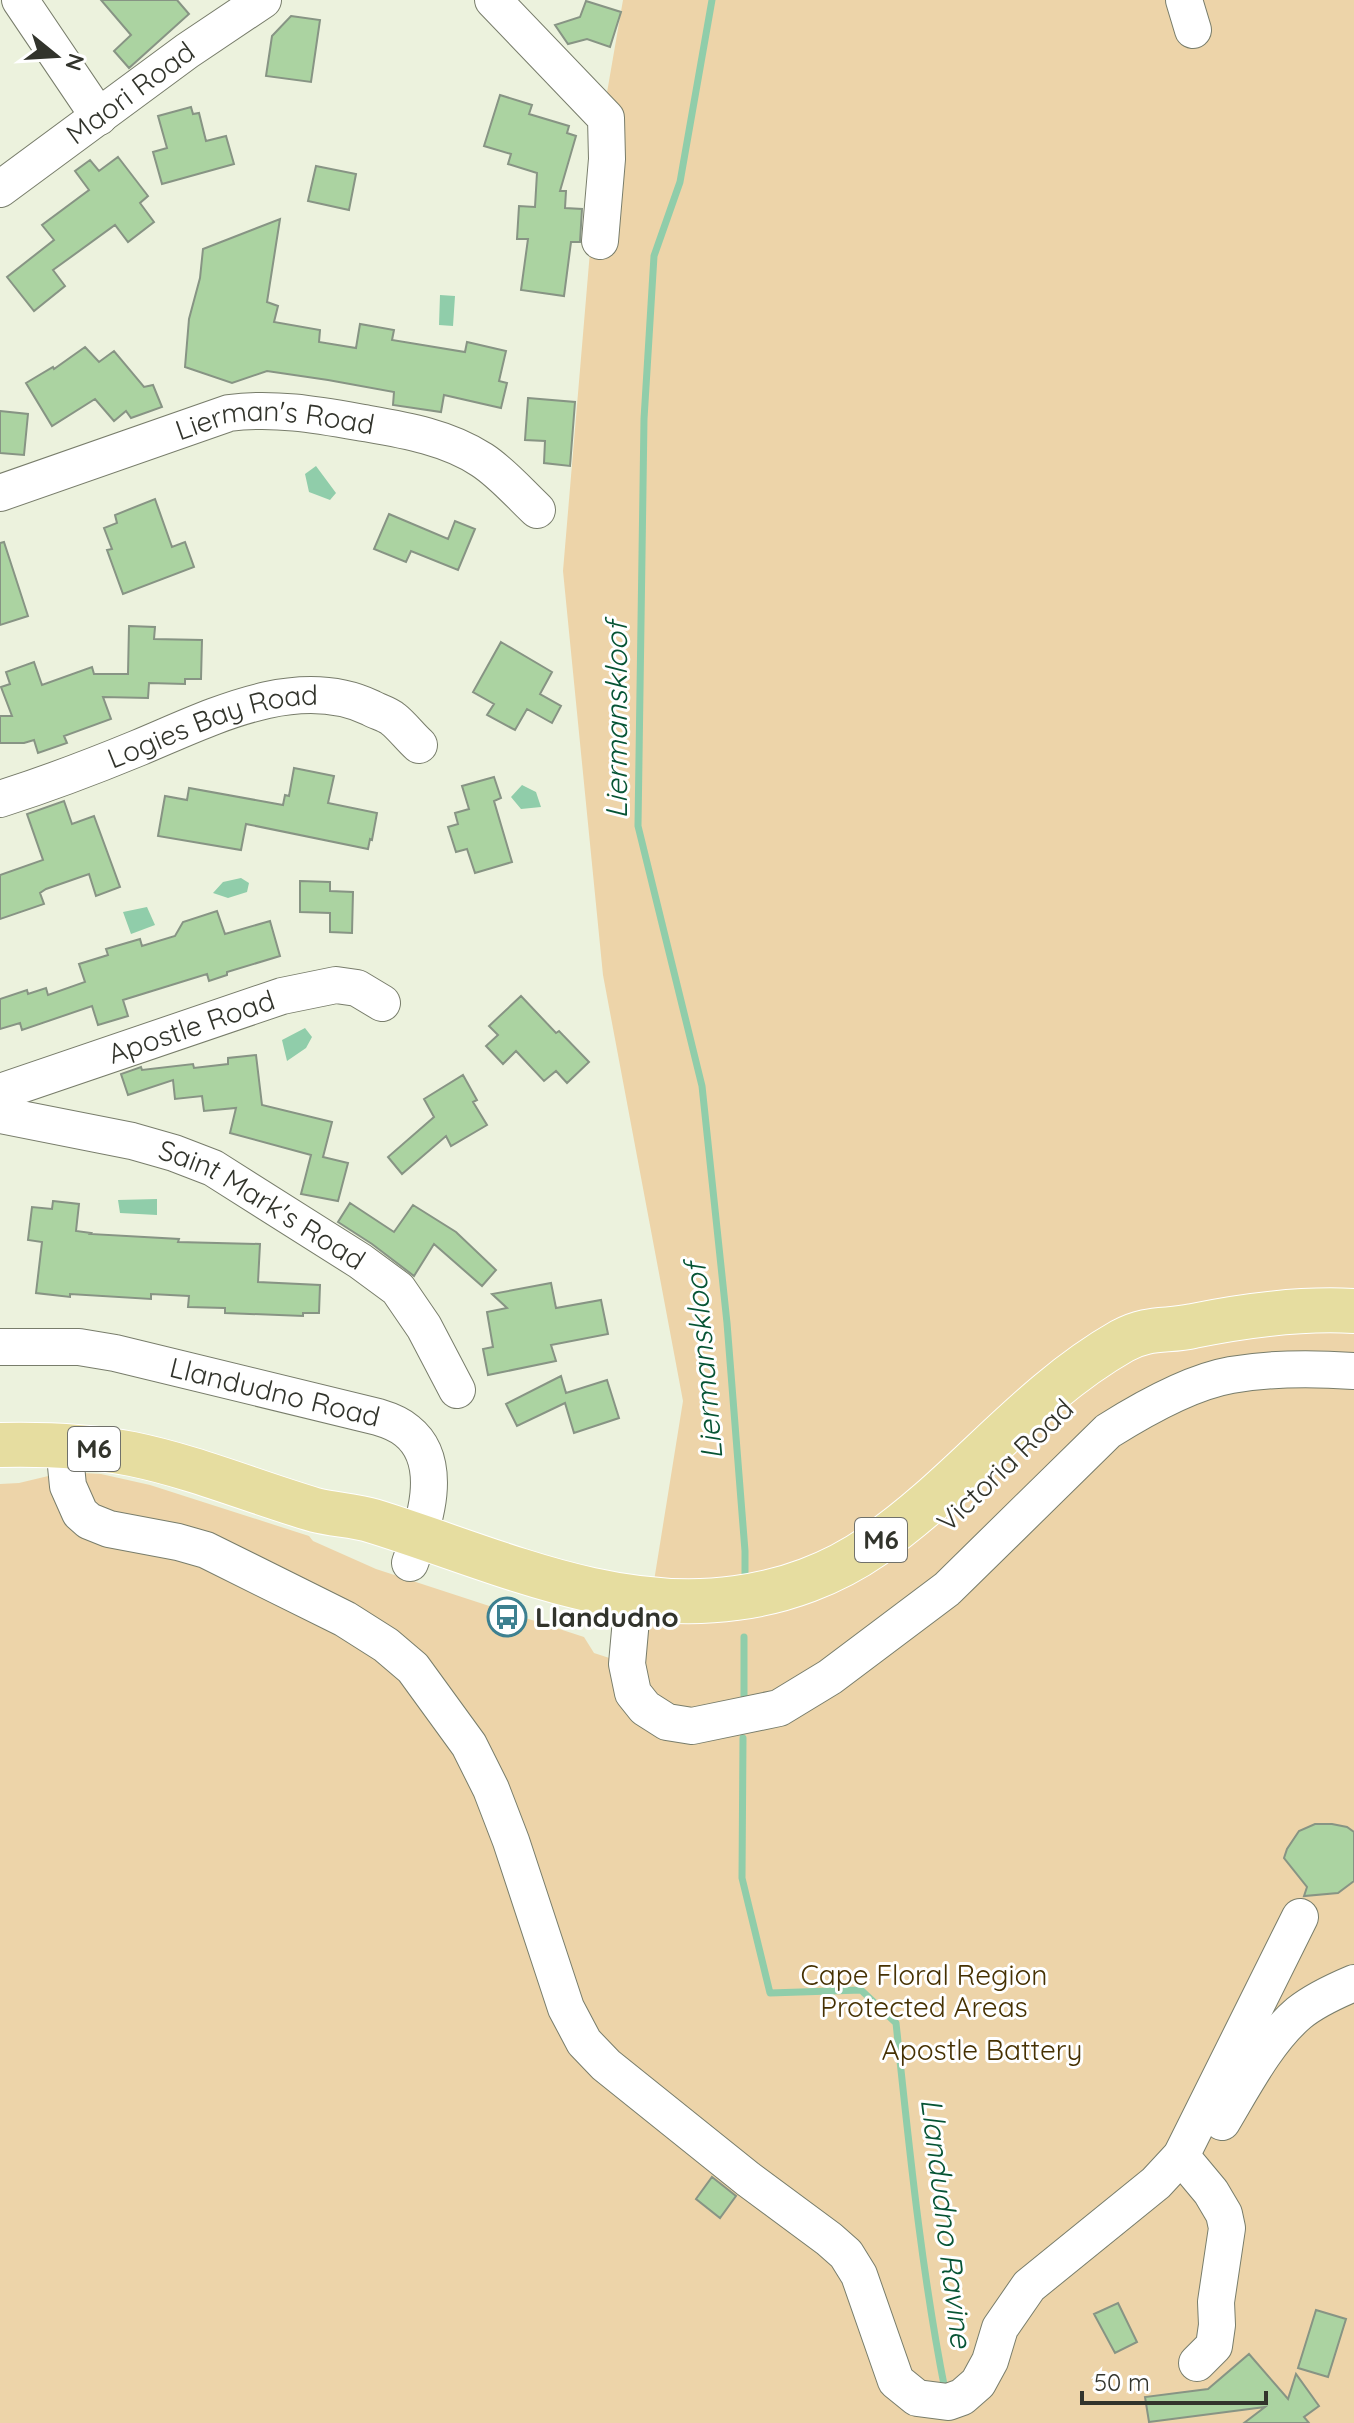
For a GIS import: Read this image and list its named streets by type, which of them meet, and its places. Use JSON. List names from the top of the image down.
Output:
{
  "streets": {
    "main road": ["M6", "Victoria Road"],
    "street": [
      "Maori Road",
      "Lierman's Road",
      "Logies Bay Road",
      "Apostle Road",
      "Saint Mark's Road",
      "Llandudno Road"
    ]
  },
  "crossings": [
    ["Llandudno Road", "Victoria Road"]
  ],
  "water": ["Liermanskloof", "Llandudno Ravine"],
  "parks": ["Cape Floral Region Protected Areas", "Apostle Battery"],
  "places": {
    "bus stop": ["Llandudno"]
  },
  "scale_bar": "50 m",
  "north": "right"
}
